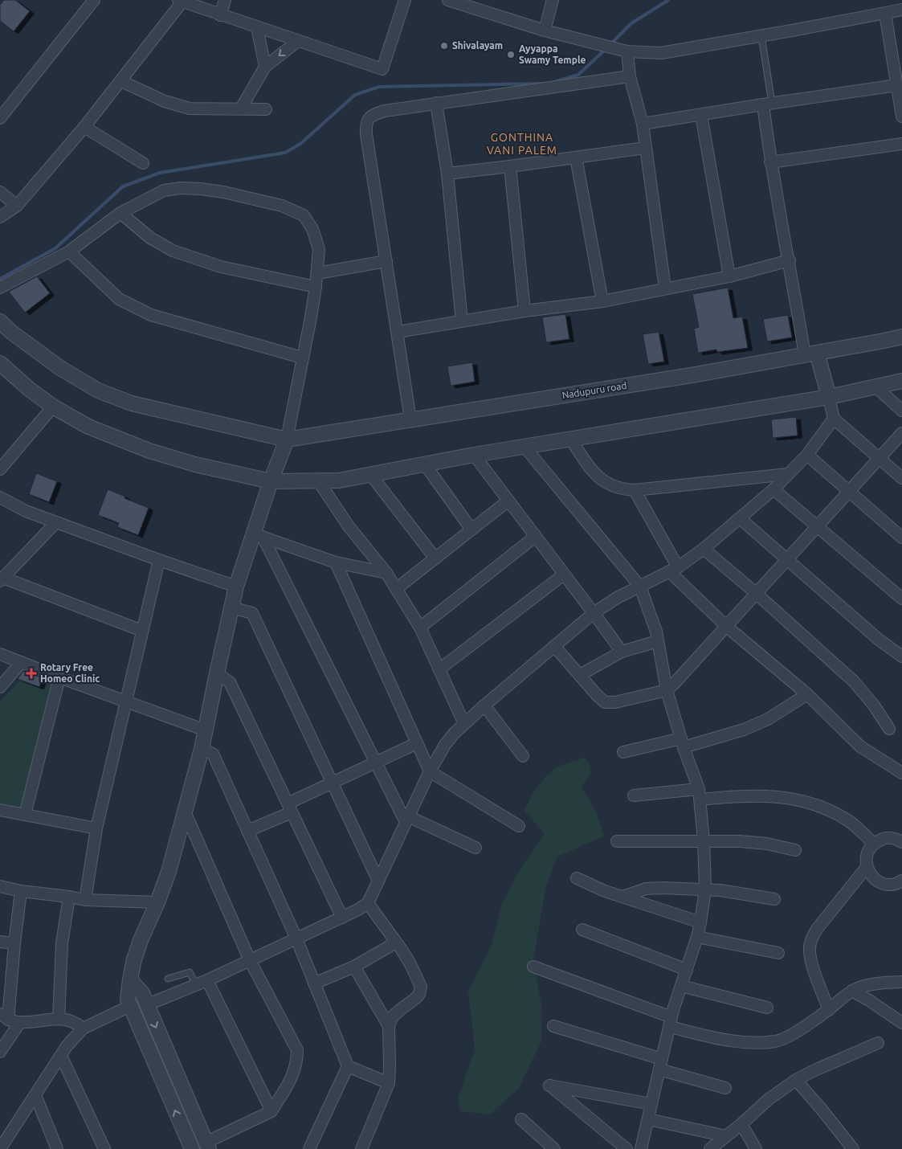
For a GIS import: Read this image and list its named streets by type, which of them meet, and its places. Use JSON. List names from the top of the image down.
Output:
{
  "streets": {
    "street": ["Nadupuru road"]
  },
  "districts": ["GONTHINA VANI PALEM"],
  "places": {
    "other": ["Shivalayam", "Ayyappa Swamy Temple"],
    "health": ["Rotary Free Homeo Clinic"]
  }
}
